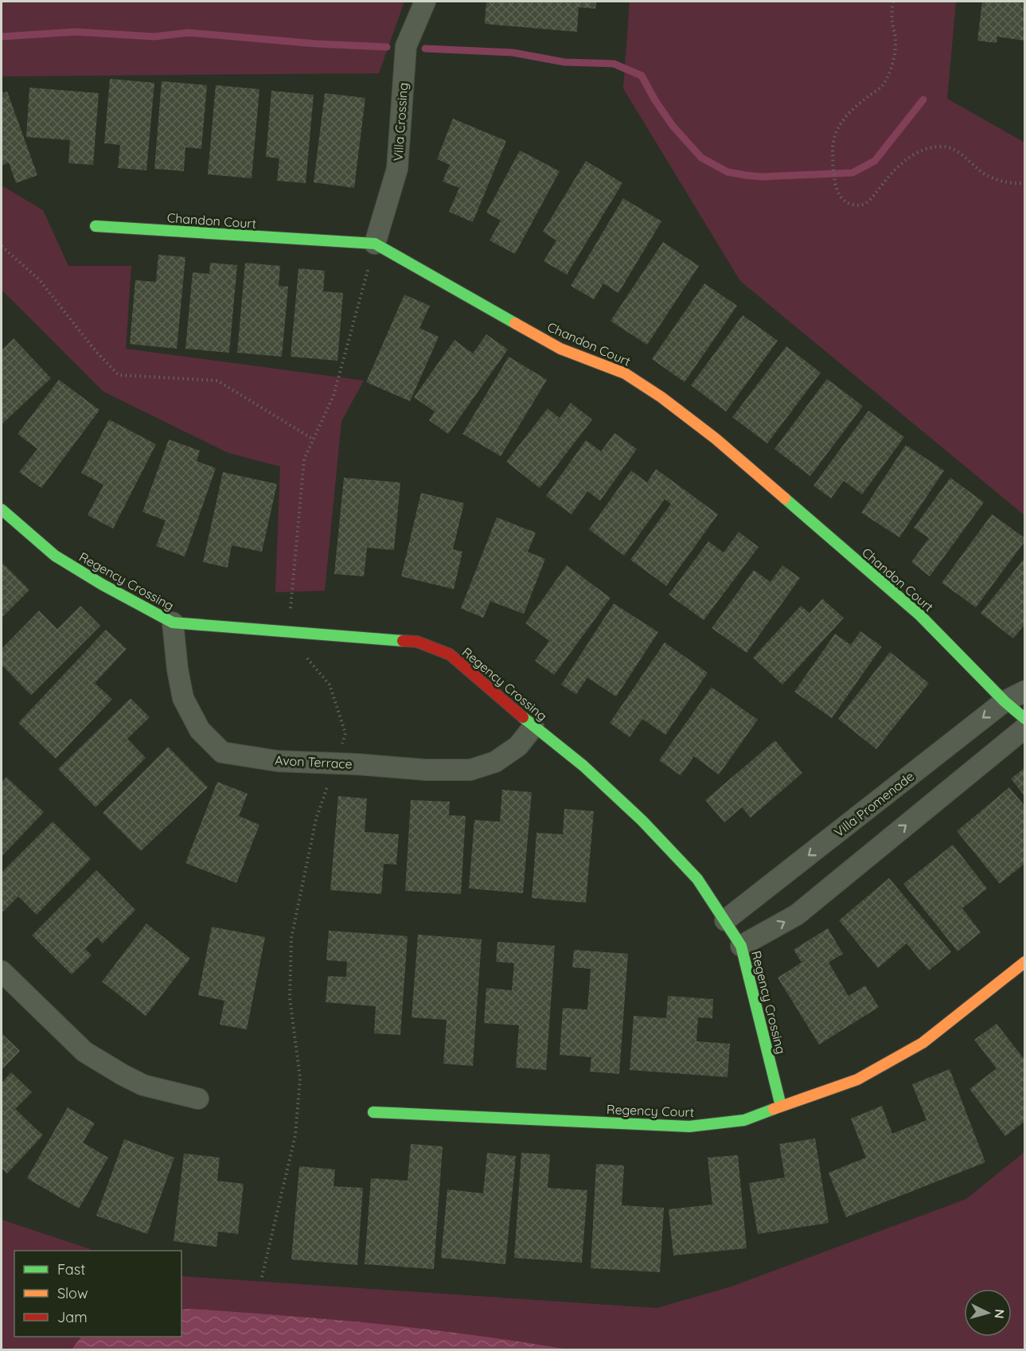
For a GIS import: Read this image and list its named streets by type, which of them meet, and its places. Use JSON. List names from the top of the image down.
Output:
{
  "streets": {
    "street": [
      "Villa Crossing",
      "Chandon Court",
      "Regency Crossing",
      "Avon Terrace",
      "Villa Promenade",
      "Regency Court"
    ]
  },
  "crossings": [
    ["Villa Crossing", "Chandon Court"],
    ["Chandon Court", "Villa Promenade"],
    ["Regency Crossing", "Avon Terrace"],
    ["Regency Crossing", "Villa Promenade"],
    ["Regency Crossing", "Regency Court"]
  ],
  "legend": ["Fast", "Slow", "Jam"],
  "north": "right"
}
